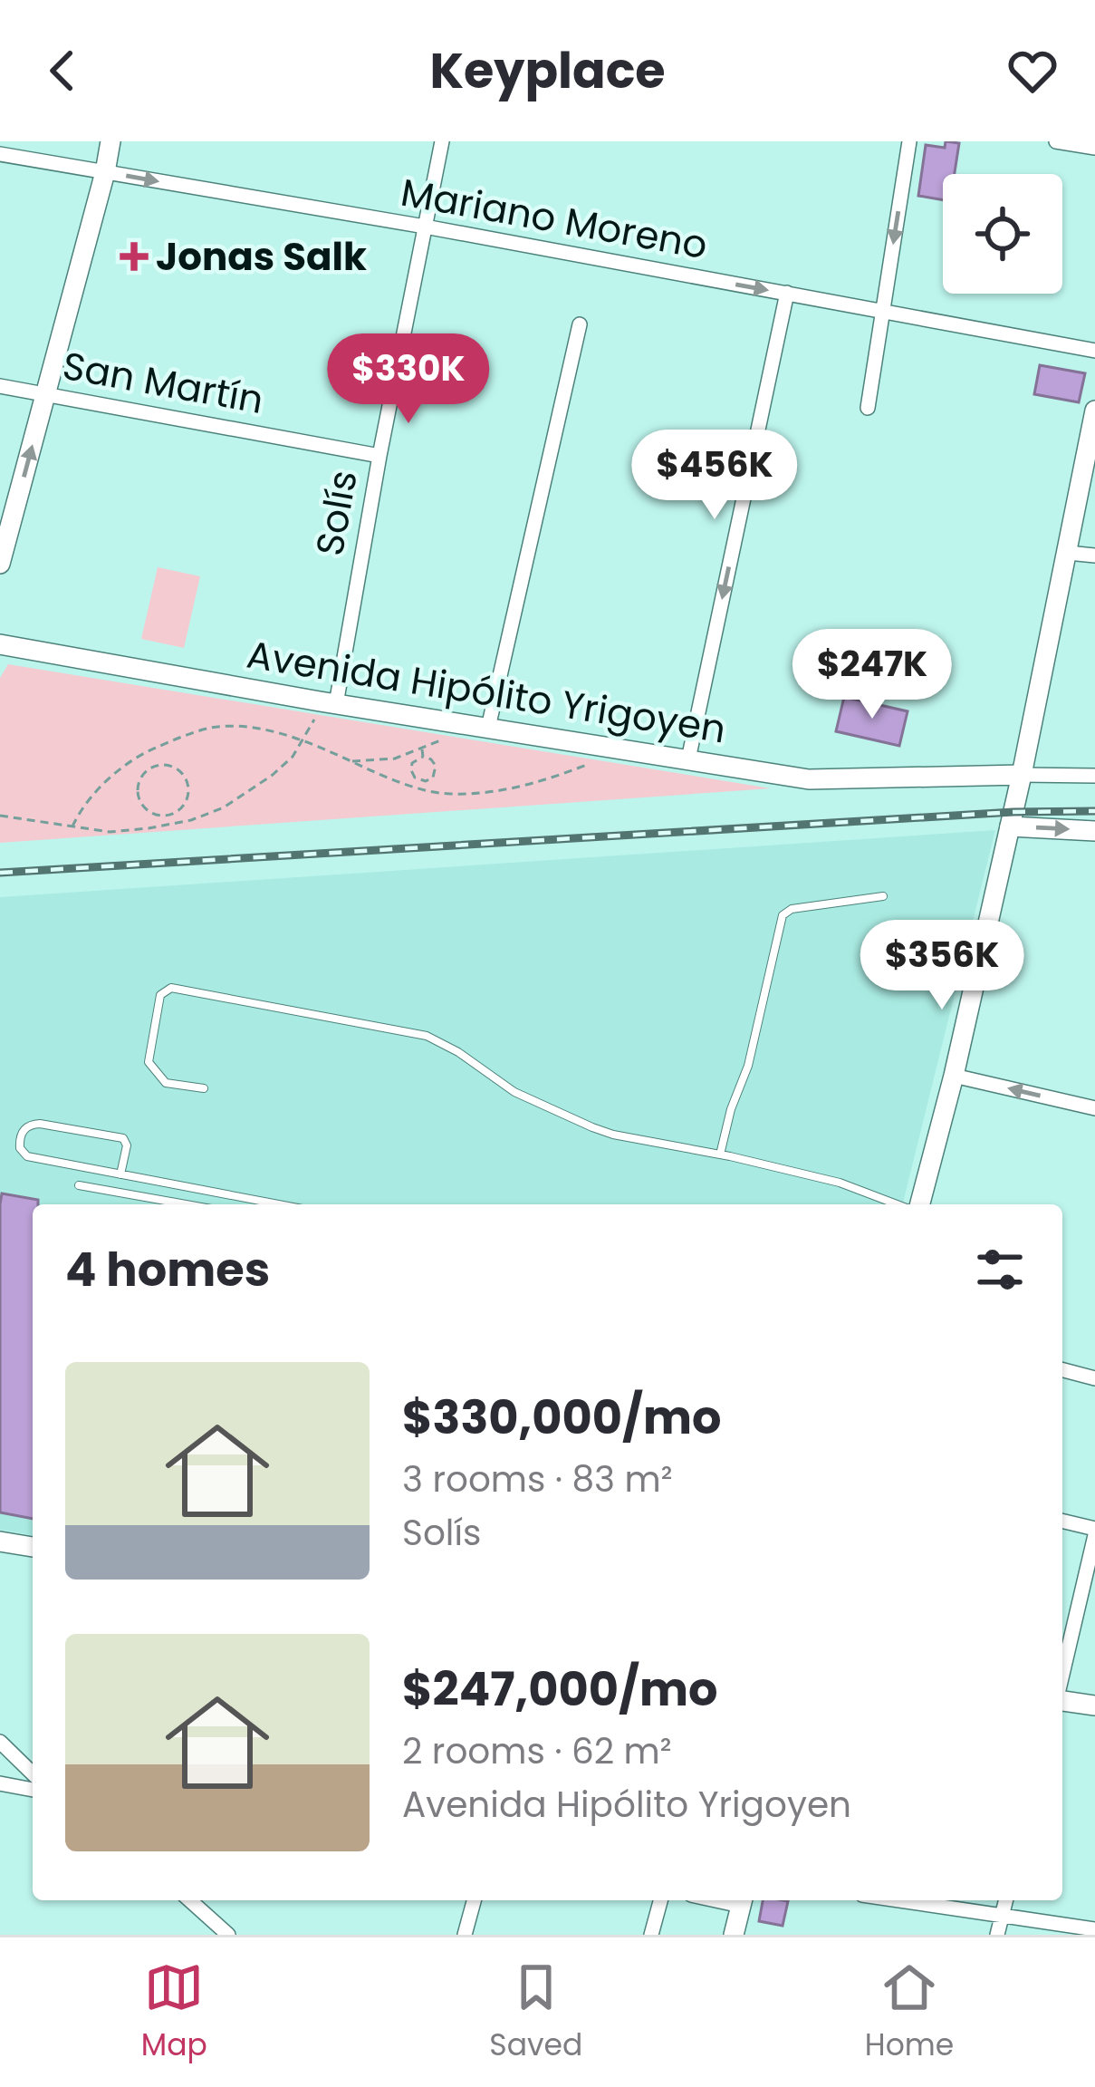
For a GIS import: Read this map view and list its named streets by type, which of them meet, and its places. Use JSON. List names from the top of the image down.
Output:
{
  "streets": {
    "main road": ["Avenida Hipólito Yrigoyen"],
    "street": ["Mariano Moreno", "San Martín", "Solís"]
  },
  "crossings": [
    ["Mariano Moreno", "Solís"],
    ["San Martín", "Solís"],
    ["Solís", "Avenida Hipólito Yrigoyen"]
  ],
  "one_way": ["Mariano Moreno"],
  "places": {
    "health": ["Jonas Salk"]
  },
  "page": {
    "header": "Keyplace",
    "price": [
      "$330K",
      "$456K",
      "$247K",
      "$356K"
    ],
    "heading": "4 homes",
    "list": [
      {
        "name": "$330,000/mo",
        "note": "3 rooms · 83 m² · Solís"
      },
      {
        "name": "$247,000/mo",
        "note": "2 rooms · 62 m² · Avenida Hipólito Yrigoyen"
      }
    ],
    "tabs": ["Map", "Saved", "Home"]
  }
}
